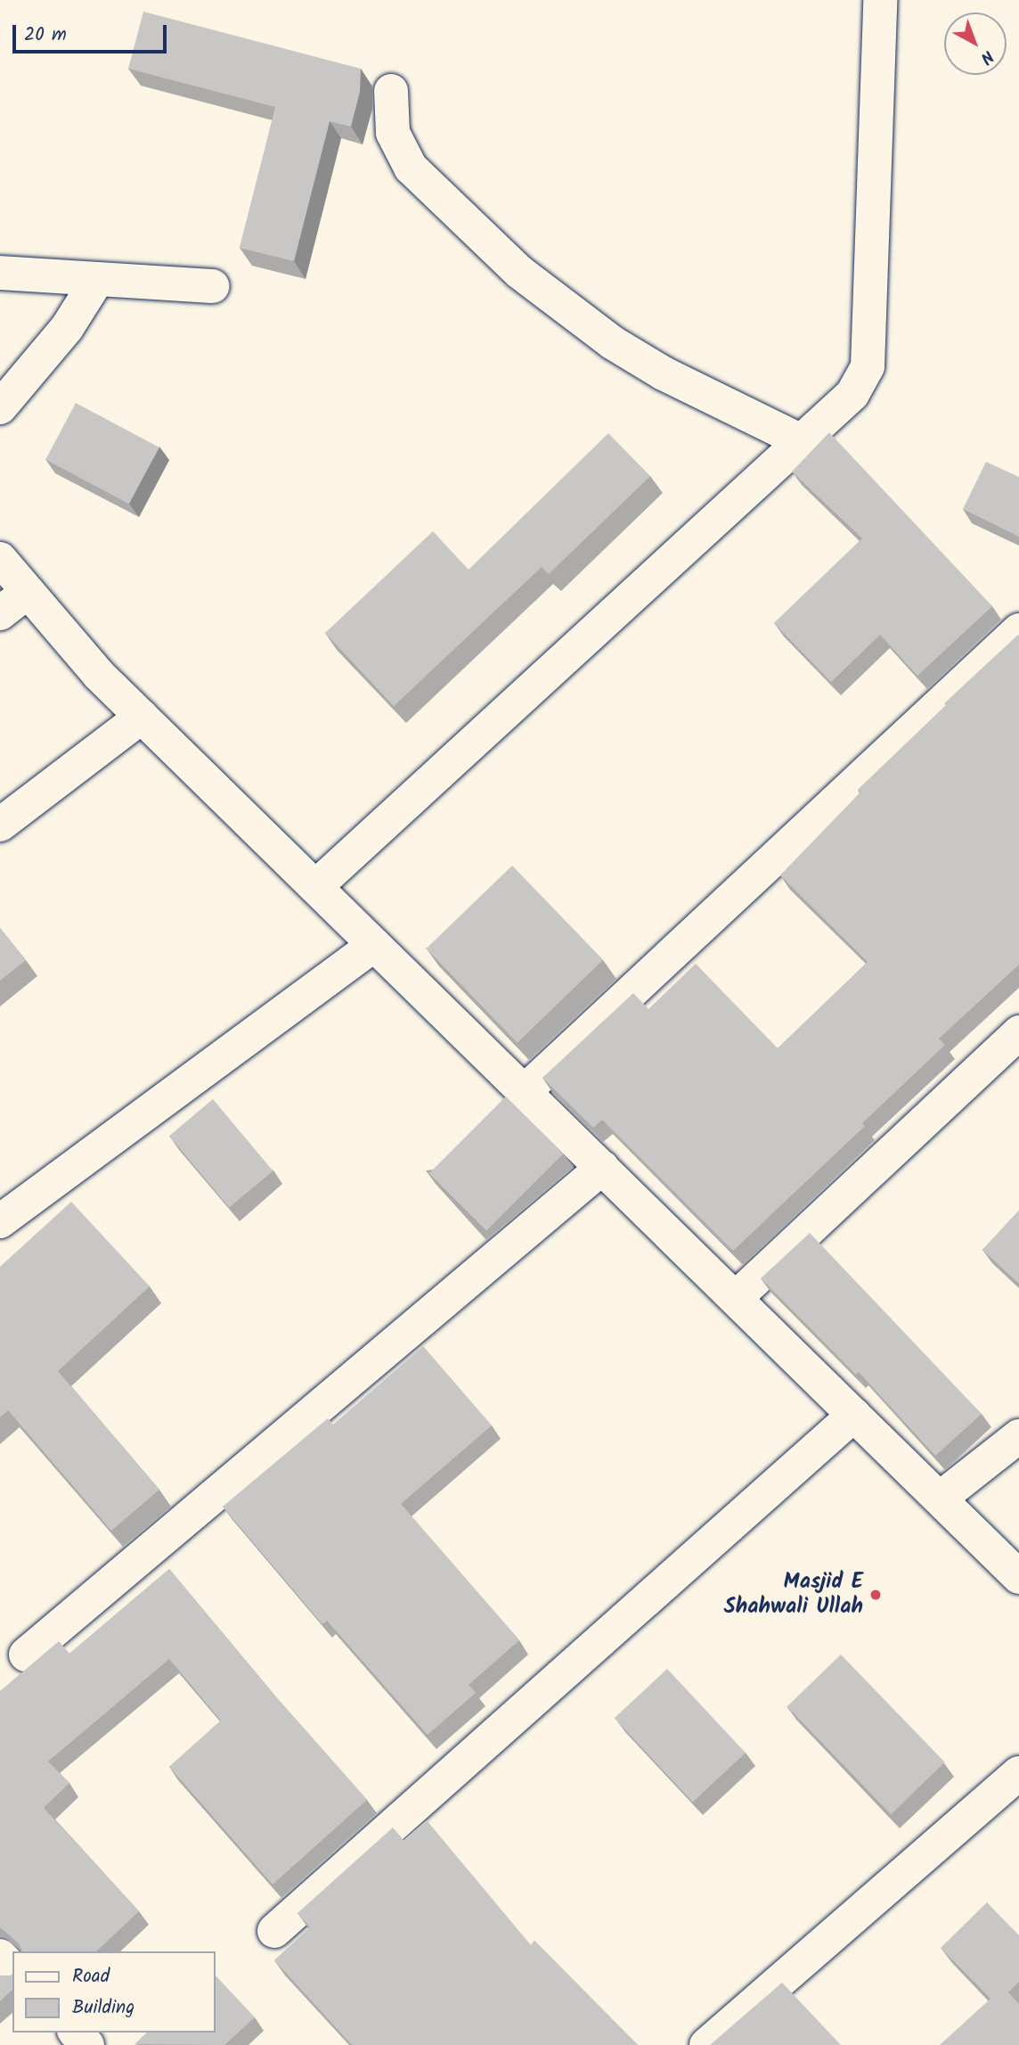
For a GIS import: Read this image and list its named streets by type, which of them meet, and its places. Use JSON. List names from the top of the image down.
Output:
{
  "places": ["Masjid E Shahwali Ullah"],
  "legend": ["Road", "Building"],
  "scale_bar": "20 m",
  "north": "bottom right"
}
